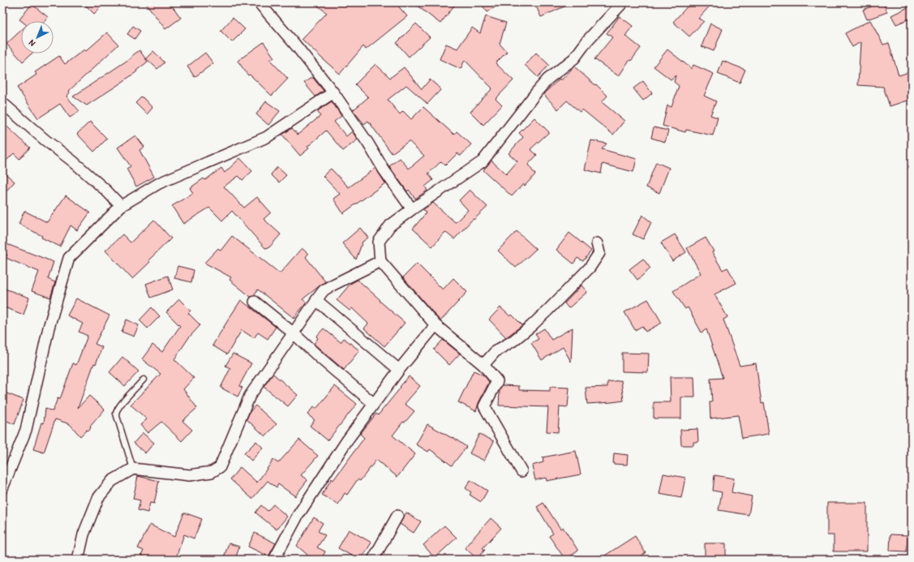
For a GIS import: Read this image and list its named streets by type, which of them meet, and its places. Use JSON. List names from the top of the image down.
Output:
{
  "north": "bottom left"
}
